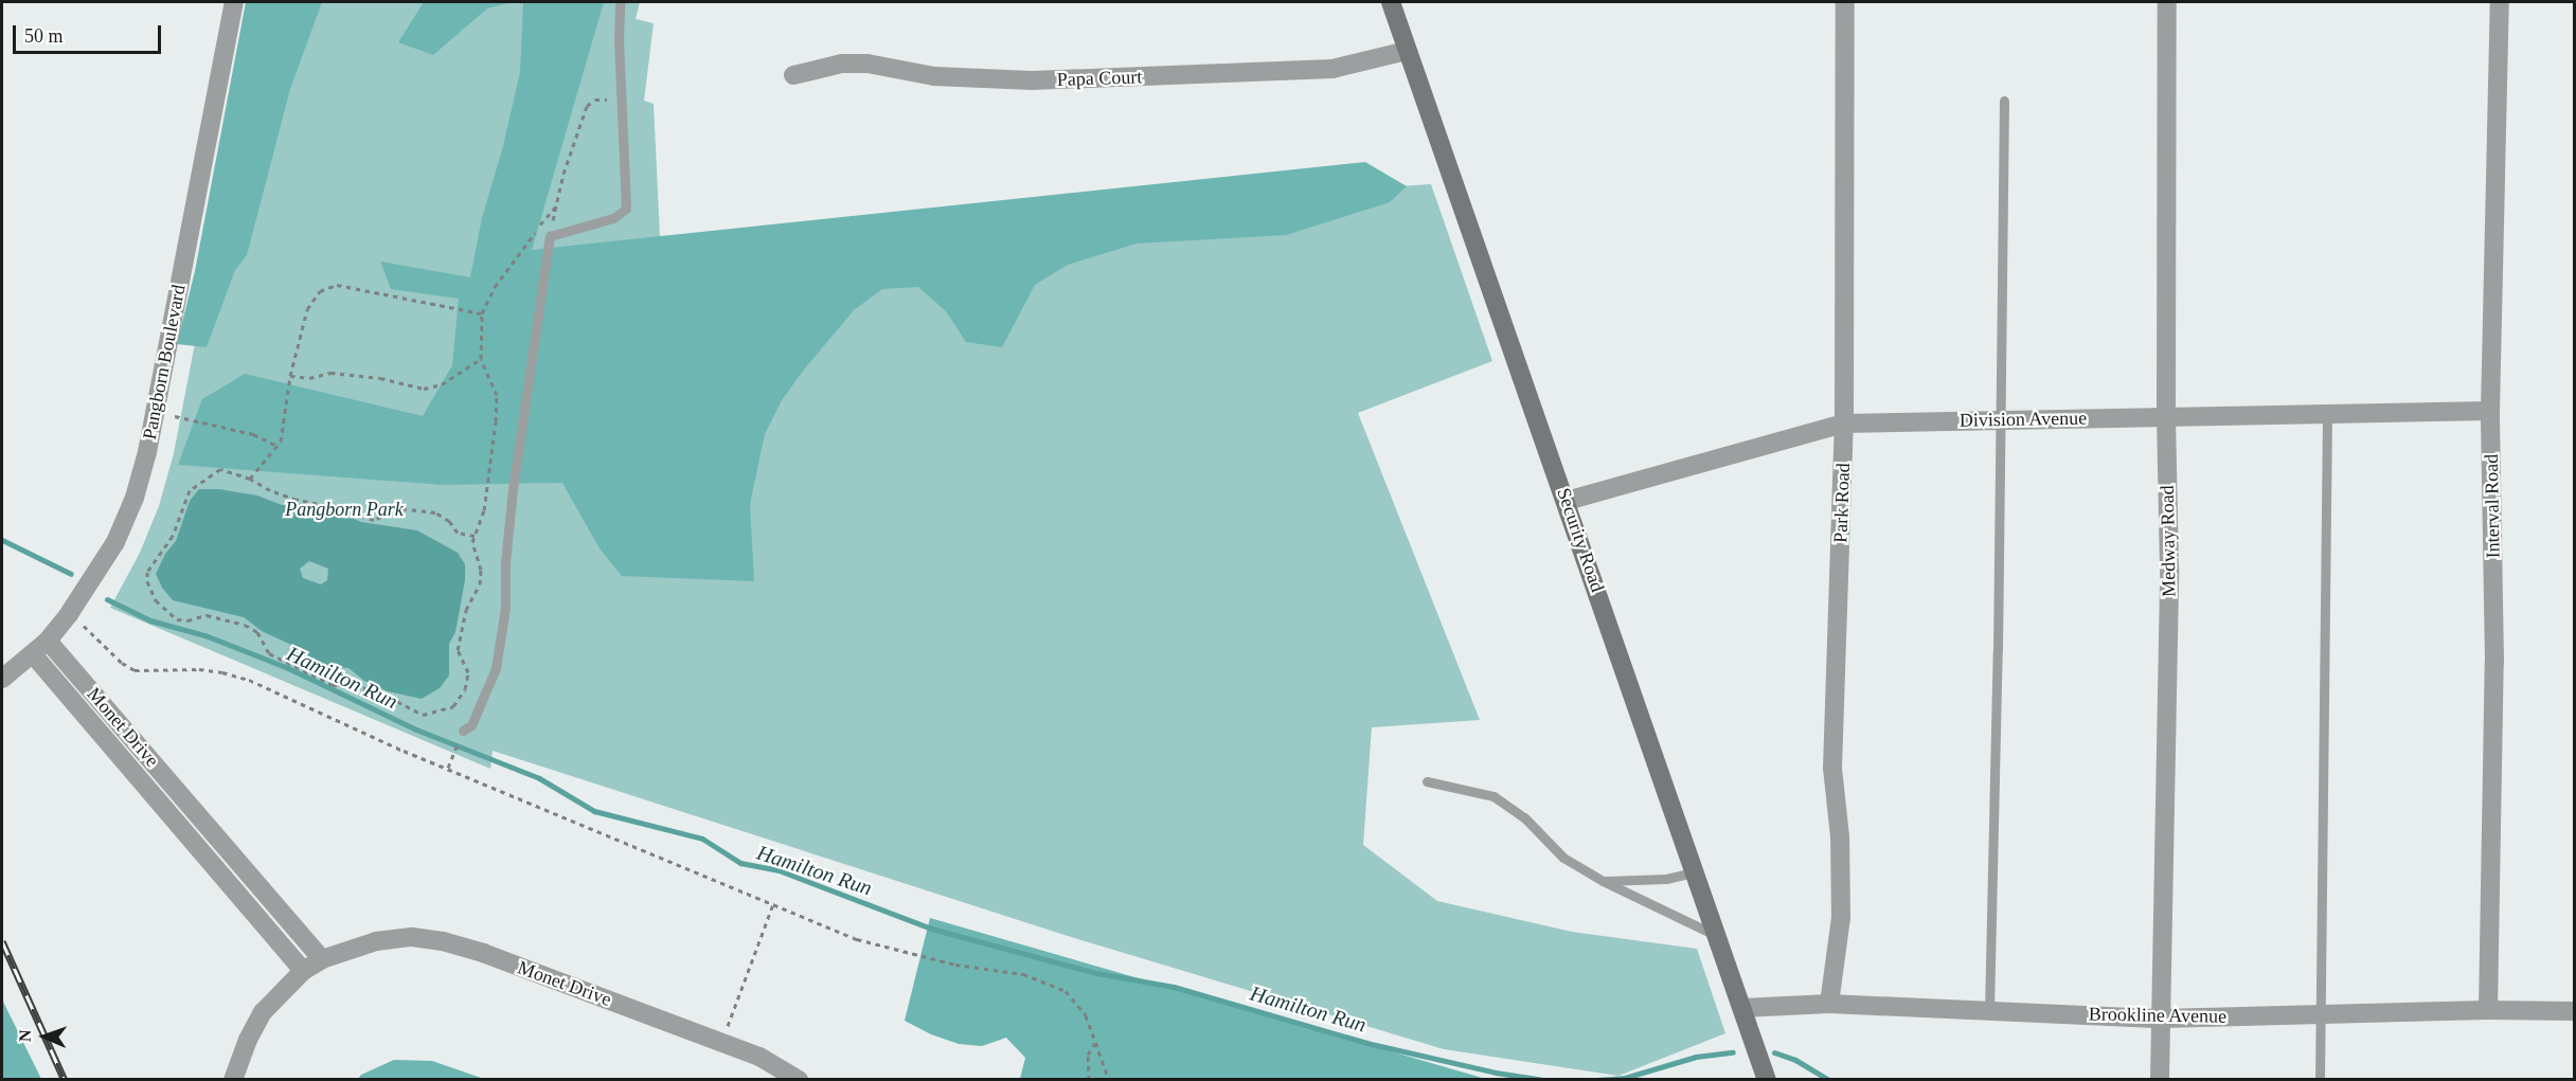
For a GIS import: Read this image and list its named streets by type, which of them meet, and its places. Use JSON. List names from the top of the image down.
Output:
{
  "streets": {
    "street": [
      "Papa Court",
      "Pangborn Boulevard",
      "Division Avenue",
      "Park Road",
      "Interval Road",
      "Security Road",
      "Medway Road",
      "Monet Drive",
      "Brookline Avenue"
    ]
  },
  "crossings": [
    ["Papa Court", "Security Road"],
    ["Pangborn Boulevard", "Monet Drive"],
    ["Division Avenue", "Park Road"],
    ["Division Avenue", "Interval Road"],
    ["Division Avenue", "Security Road"],
    ["Division Avenue", "Medway Road"],
    ["Park Road", "Brookline Avenue"],
    ["Interval Road", "Brookline Avenue"],
    ["Security Road", "Brookline Avenue"],
    ["Medway Road", "Brookline Avenue"]
  ],
  "water": ["Hamilton Run"],
  "parks": ["Pangborn Park"],
  "scale_bar": "50 m",
  "north": "left"
}
